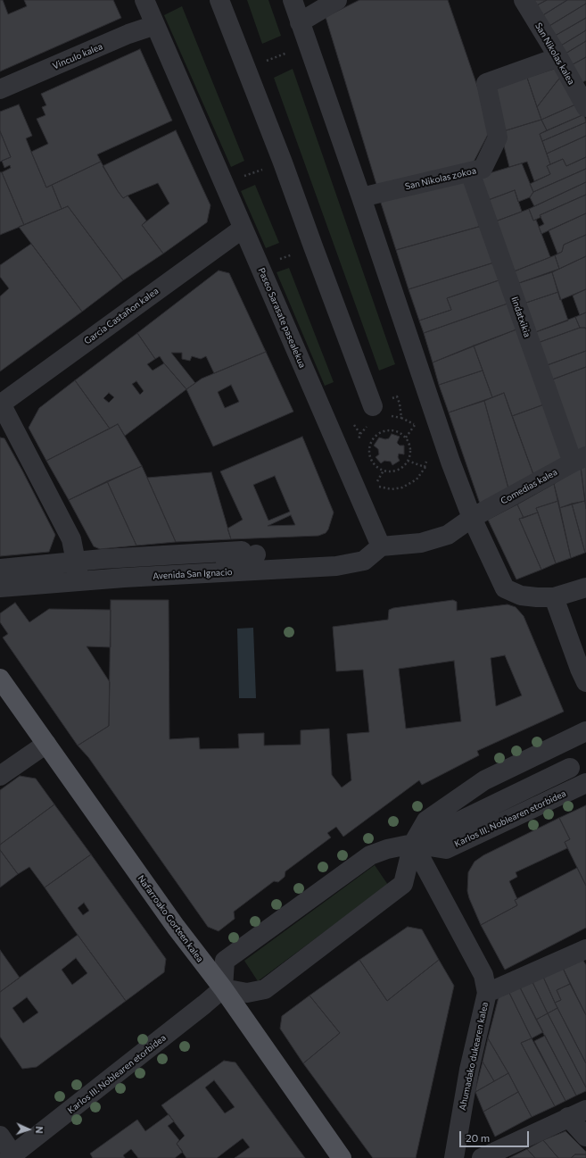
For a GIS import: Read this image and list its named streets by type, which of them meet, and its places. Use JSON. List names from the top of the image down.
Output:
{
  "streets": {
    "main road": ["Nafarroako Gorteen kalea"],
    "street": [
      "San Nikolas kalea",
      "Vinculo kalea",
      "San Nikolas zokoa",
      "Garcia Castañon kalea",
      "Iindatxikia",
      "Paseo Sarasate pasealekua",
      "Comedias kalea",
      "Avenida San Ignacio",
      "Karlos III. Noblearen etorbidea",
      "Ahumadako dukearen kalea"
    ]
  },
  "crossings": [
    ["San Nikolas kalea", "San Nikolas zokoa"],
    ["Vinculo kalea", "Paseo Sarasate pasealekua"],
    ["San Nikolas zokoa", "Iindatxikia"],
    ["Garcia Castañon kalea", "Paseo Sarasate pasealekua"],
    ["Iindatxikia", "Comedias kalea"],
    ["Paseo Sarasate pasealekua", "Avenida San Ignacio"],
    ["Karlos III. Noblearen etorbidea", "Nafarroako Gorteen kalea"],
    ["Karlos III. Noblearen etorbidea", "Ahumadako dukearen kalea"]
  ],
  "scale_bar": "20 m",
  "north": "right"
}
